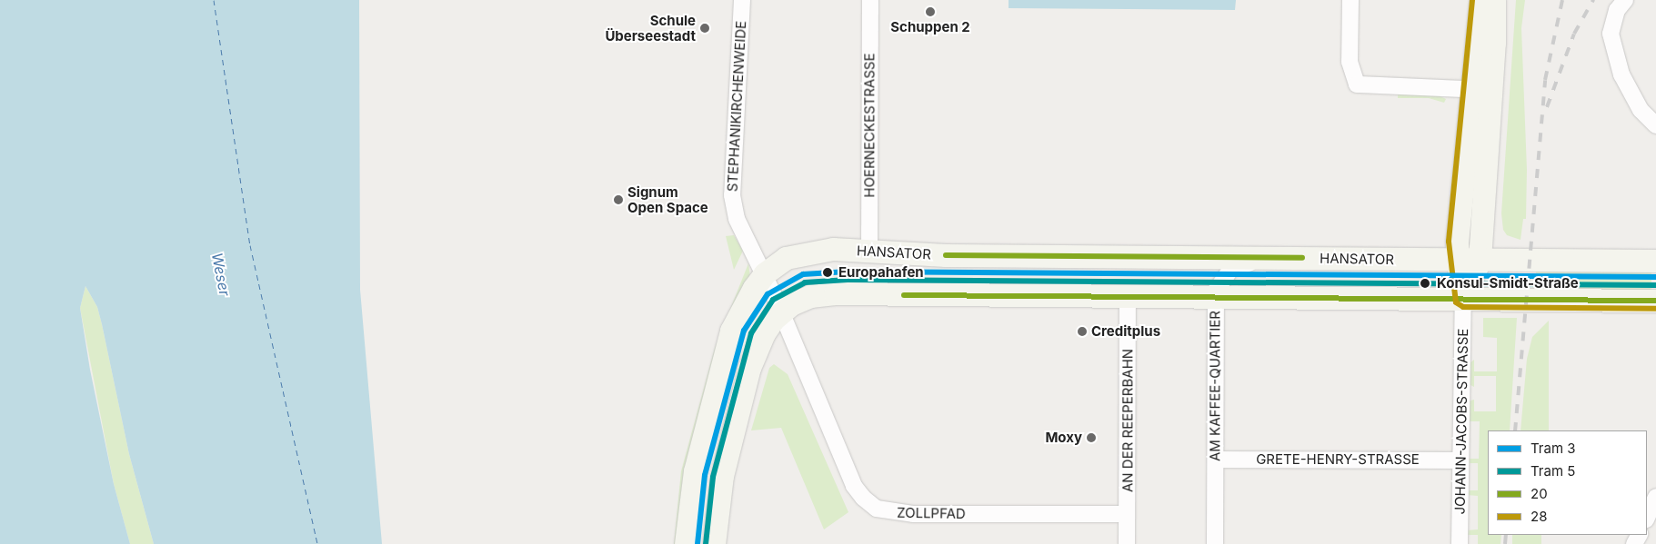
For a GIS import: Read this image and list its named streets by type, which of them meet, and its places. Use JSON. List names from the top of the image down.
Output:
{
  "streets": {
    "street": [
      "STEPHANIKIRCHENWEIDE",
      "HOERNECKESTRASSE",
      "HANSATOR",
      "AM KAFFEE-QUARTIER",
      "AN DER REEPERBAHN",
      "JOHANN-JACOBS-STRASSE",
      "GRETE-HENRY-STRASSE",
      "ZOLLPFAD"
    ]
  },
  "crossings": [
    ["STEPHANIKIRCHENWEIDE", "HANSATOR"],
    ["STEPHANIKIRCHENWEIDE", "ZOLLPFAD"],
    ["HOERNECKESTRASSE", "HANSATOR"],
    ["HANSATOR", "AM KAFFEE-QUARTIER"],
    ["AM KAFFEE-QUARTIER", "GRETE-HENRY-STRASSE"],
    ["AN DER REEPERBAHN", "ZOLLPFAD"],
    ["JOHANN-JACOBS-STRASSE", "GRETE-HENRY-STRASSE"]
  ],
  "water": ["Weser"],
  "places": [
    "Schuppen 2",
    "Schule Überseestadt",
    "Signum Open Space",
    "Europahafen",
    "Konsul-Smidt-Straße",
    "Creditplus",
    "Moxy"
  ],
  "lines": [
    "transit line 28",
    "transit line 20",
    "tram line 3",
    "tram line 5"
  ],
  "legend": [
    "Tram 3",
    "Tram 5",
    "20",
    "28"
  ]
}
